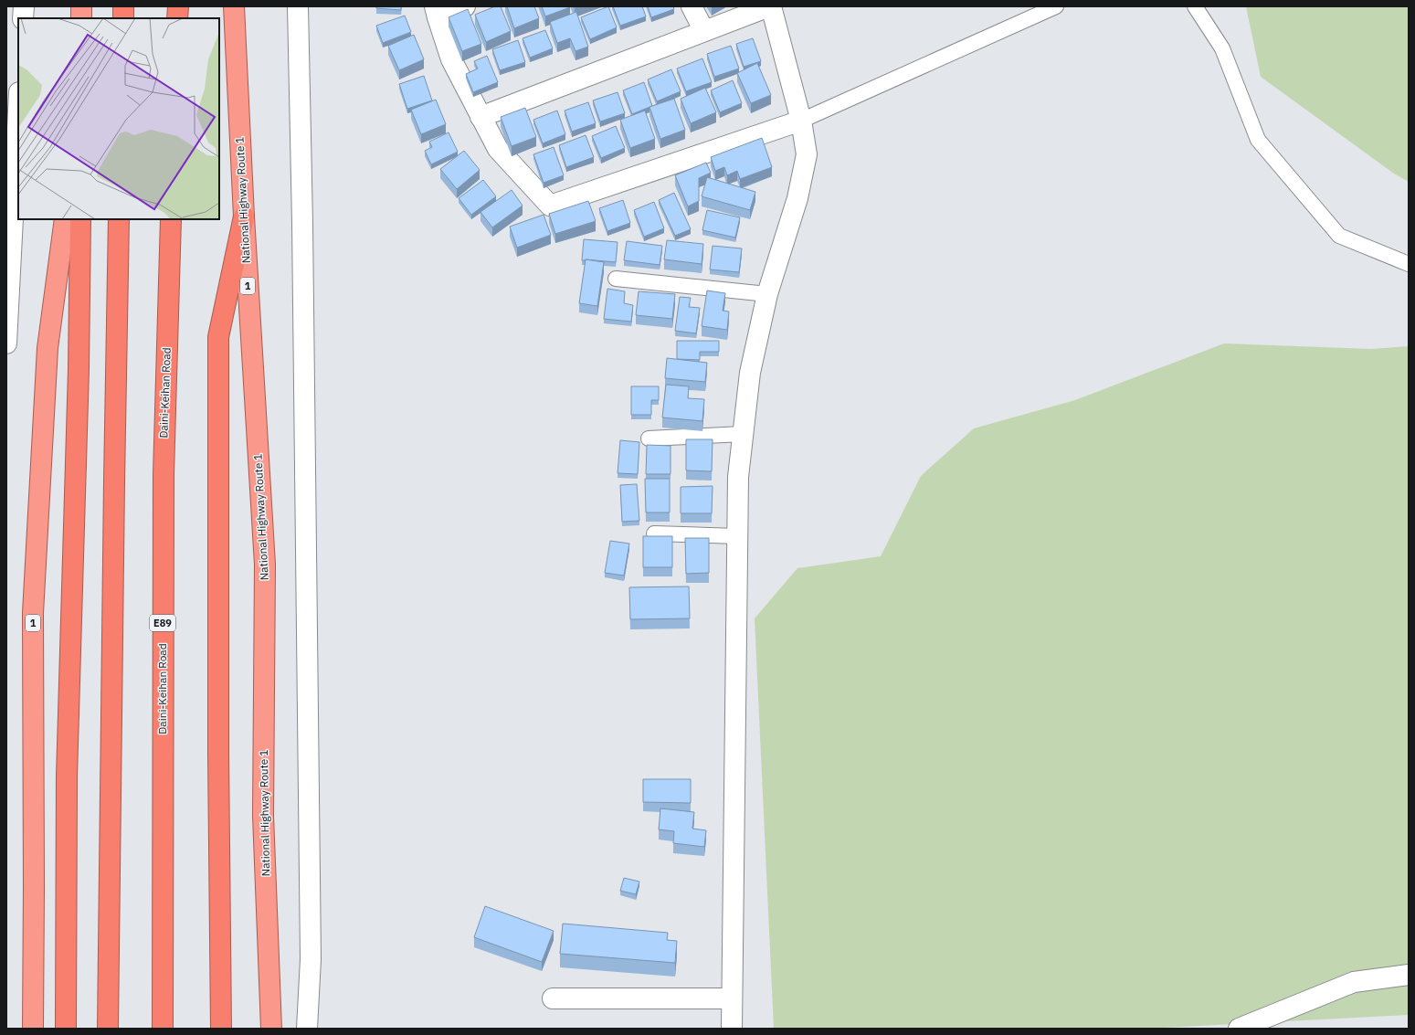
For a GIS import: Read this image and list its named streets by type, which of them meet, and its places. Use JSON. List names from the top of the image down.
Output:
{
  "streets": {
    "highway": [
      "National Highway Route 1",
      "1",
      "Daini-Keihan Road",
      "E89"
    ]
  }
}
